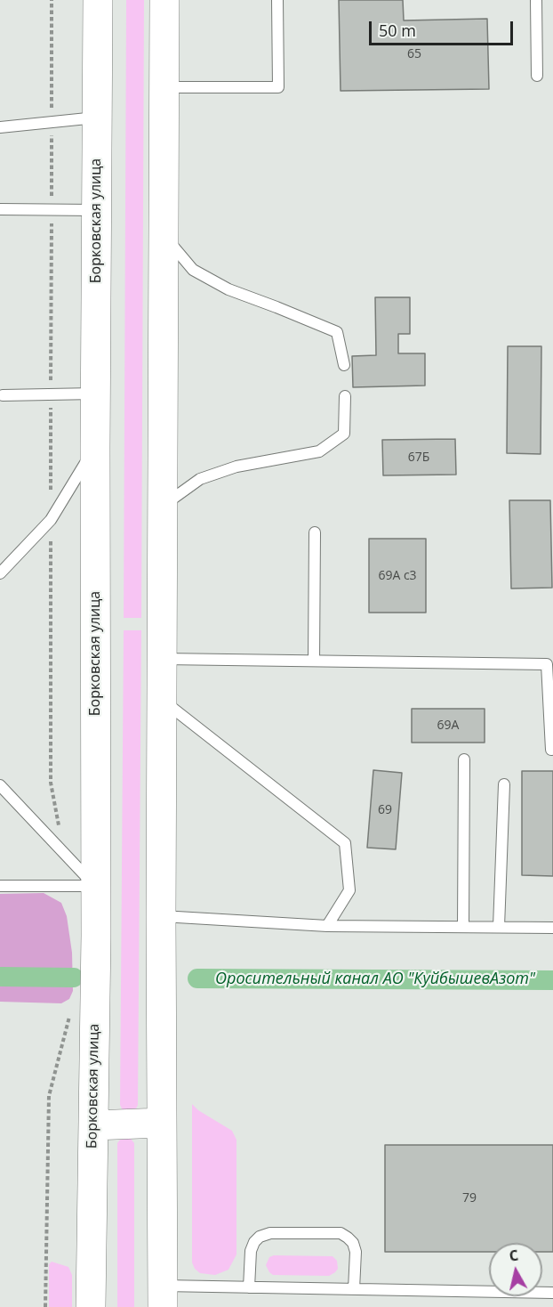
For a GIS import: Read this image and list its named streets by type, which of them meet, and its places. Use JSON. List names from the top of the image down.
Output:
{
  "streets": {
    "main road": ["Борковская улица"]
  },
  "water": ["Оросительный канал АО \"КуйбышевАзот\""],
  "house_numbers": [
    "65",
    "67Б",
    "69А с3",
    "69А",
    "69",
    "79"
  ],
  "scale_bar": "50 m",
  "north": "top"
}
